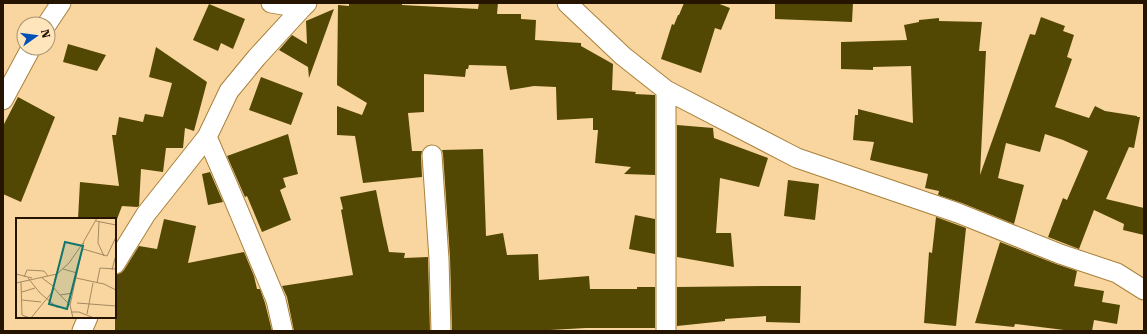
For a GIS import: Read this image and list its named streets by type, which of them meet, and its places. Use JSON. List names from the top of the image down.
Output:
{
  "north": "right"
}
